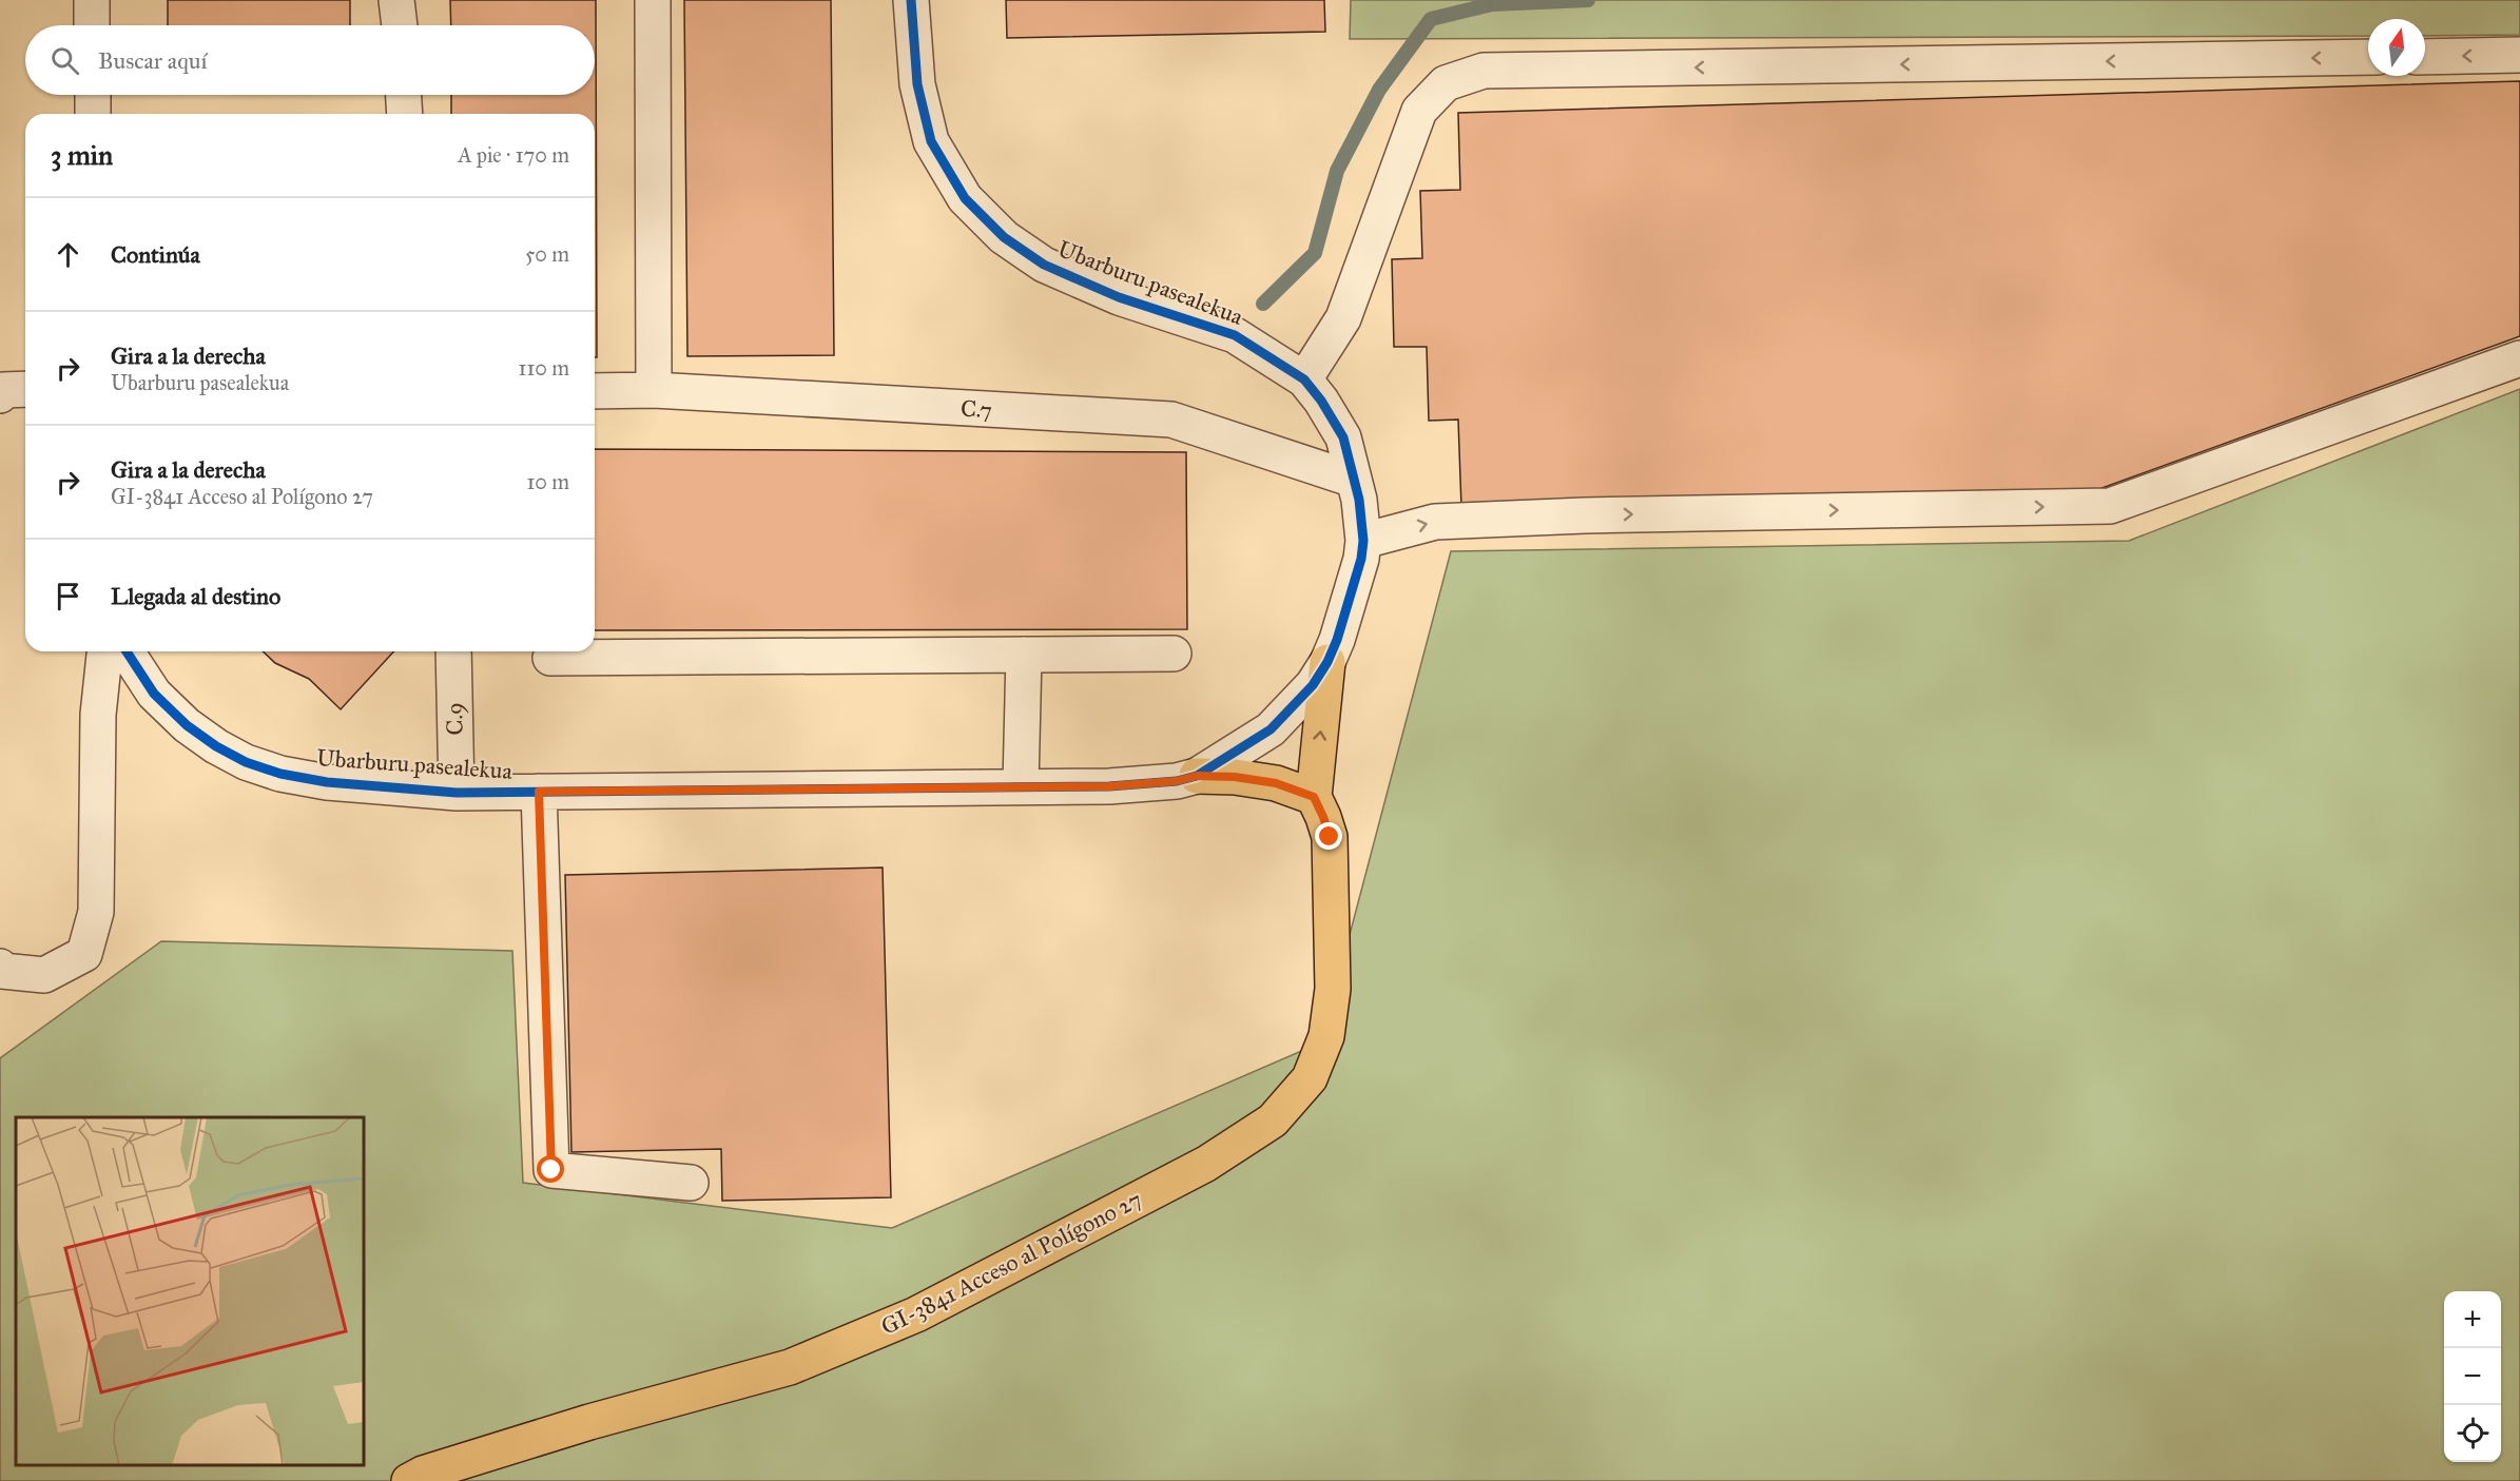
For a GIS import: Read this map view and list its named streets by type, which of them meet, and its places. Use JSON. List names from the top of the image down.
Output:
{
  "streets": {
    "main road": ["Ubarburu pasealekua", "GI-3841 Acceso al Polígono 27"],
    "street": ["C.7", "C.9"]
  },
  "crossings": [
    ["Ubarburu pasealekua", "C.7"],
    ["Ubarburu pasealekua", "C.9"],
    ["Ubarburu pasealekua", "GI-3841 Acceso al Polígono 27"]
  ],
  "north": "top",
  "page": {
    "search": "Buscar aquí",
    "heading": ["3 min", "A pie · 170 m"],
    "list": [
      ["Continúa", "50 m"],
      ["Gira a la derecha", "Ubarburu pasealekua", "110 m"],
      ["Gira a la derecha", "GI-3841 Acceso al Polígono 27", "10 m"],
      "Llegada al destino"
    ],
    "map_buttons": ["+", "−"]
  }
}
